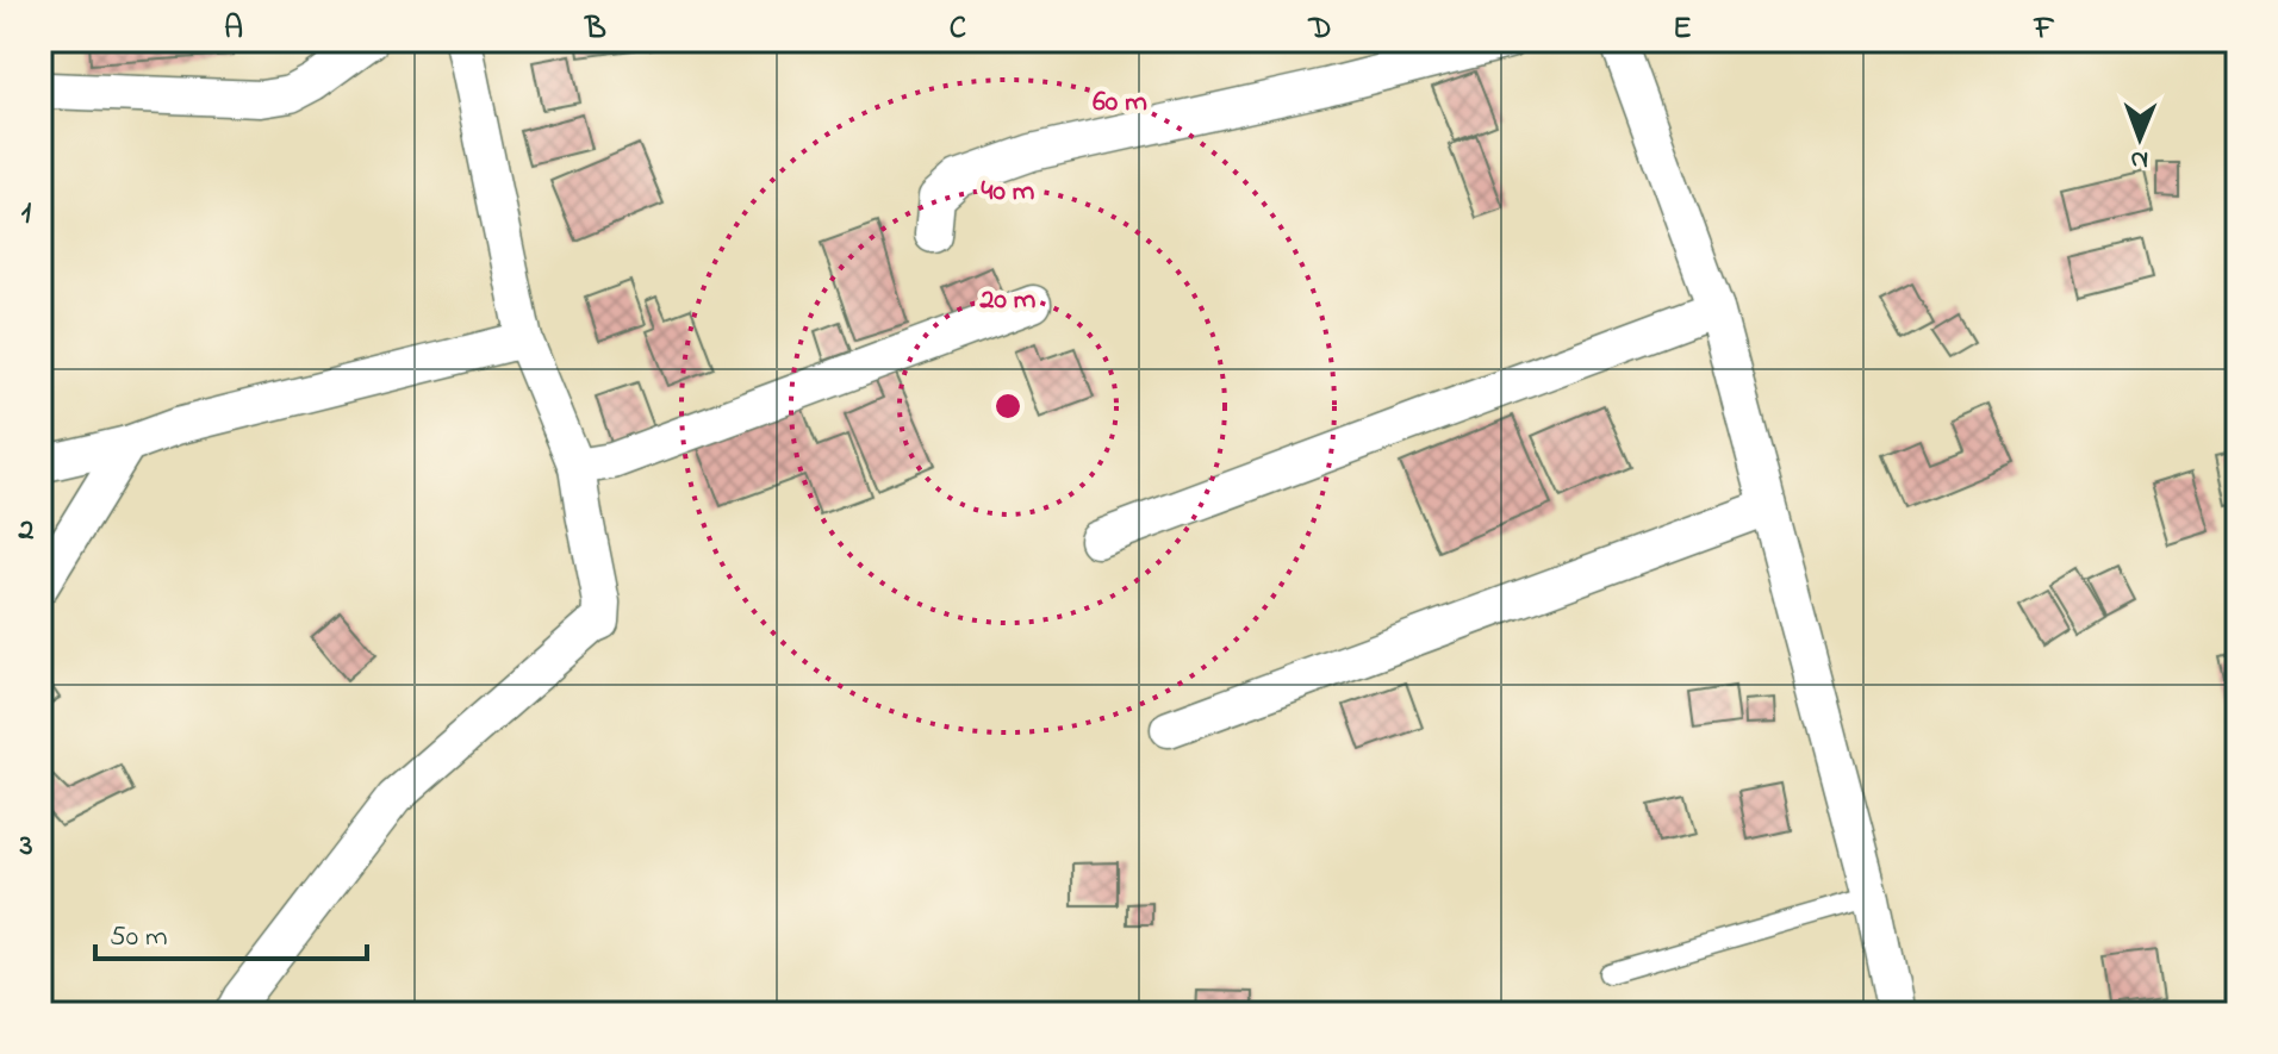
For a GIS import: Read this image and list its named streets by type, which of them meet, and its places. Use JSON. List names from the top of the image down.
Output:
{
  "scale_bar": "50 m",
  "north": "bottom",
  "grid": {
    "columns": [
      "A",
      "B",
      "C",
      "D",
      "E",
      "F"
    ],
    "rows": ["1", "2", "3"]
  },
  "rings": ["60 m", "40 m", "20 m"]
}
